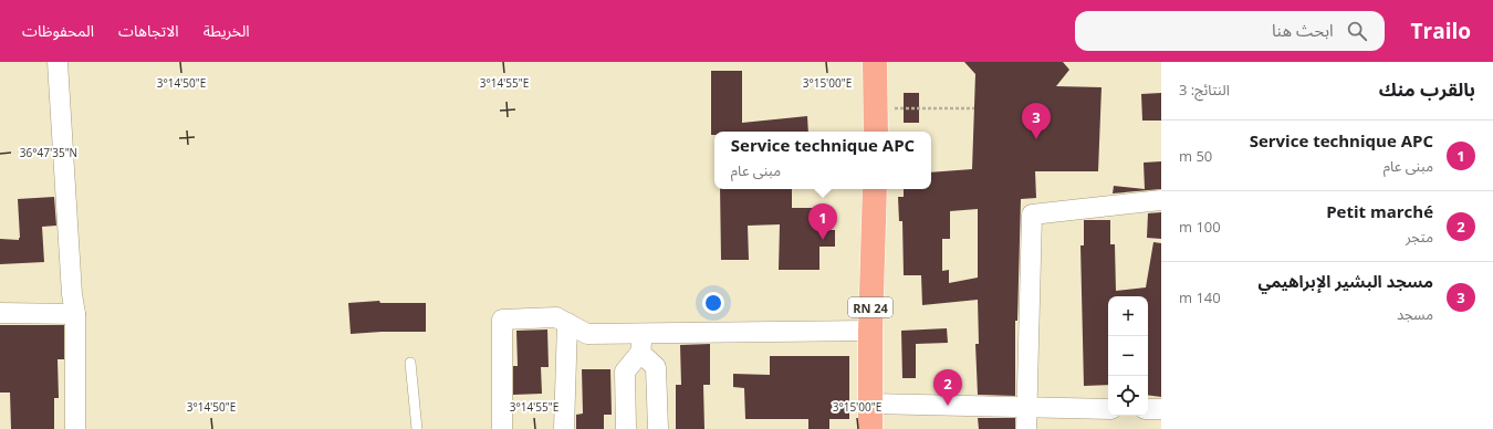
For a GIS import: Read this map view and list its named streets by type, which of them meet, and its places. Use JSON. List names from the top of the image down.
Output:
{
  "streets": {
    "main road": ["RN 24"]
  },
  "page": {
    "header": "Trailo",
    "search": "ابحث هنا",
    "nav": ["الخريطة", "الاتجاهات", "المحفوظات"],
    "heading": ["بالقرب منك", "النتائج: 3"],
    "pins": ["3", "1", "2"],
    "list": [
      {
        "mark": "1",
        "name": "Service technique APC",
        "note": "مبنى عام",
        "value": "50 m"
      },
      {
        "mark": "2",
        "name": "Petit marché",
        "note": "متجر",
        "value": "100 m"
      },
      {
        "mark": "3",
        "name": "مسجد البشير الإبراهيمي",
        "note": "مسجد",
        "value": "140 m"
      }
    ],
    "popup": ["Service technique APC", "مبنى عام"],
    "map_buttons": ["+", "−"]
  },
  "coordinates": [
    "3°14'50\"E",
    "3°14'55\"E",
    "3°15'00\"E",
    "36°47'35\"N"
  ]
}
